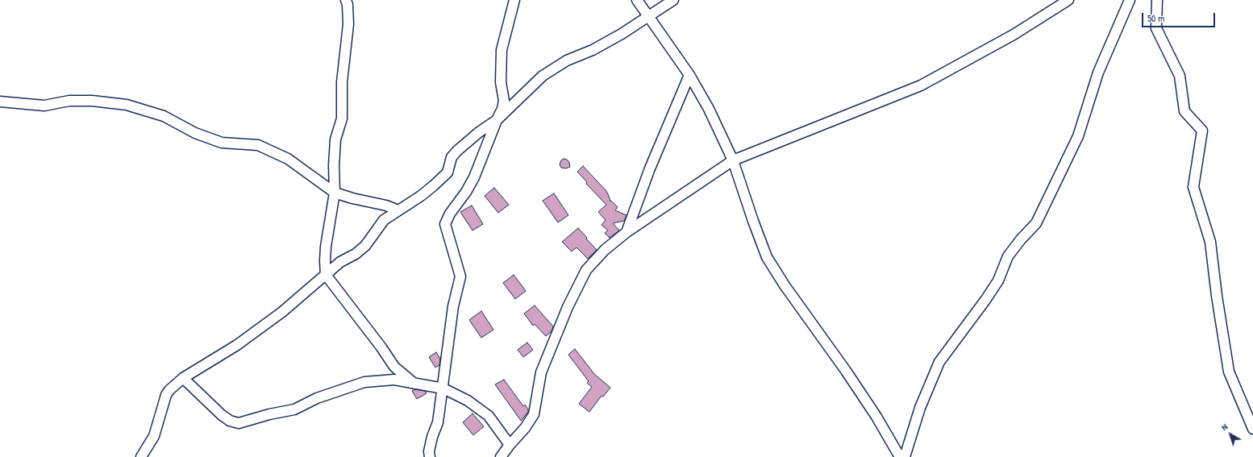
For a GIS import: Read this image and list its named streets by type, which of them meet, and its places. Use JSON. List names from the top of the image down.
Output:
{
  "scale_bar": "50 m",
  "north": "top left"
}
